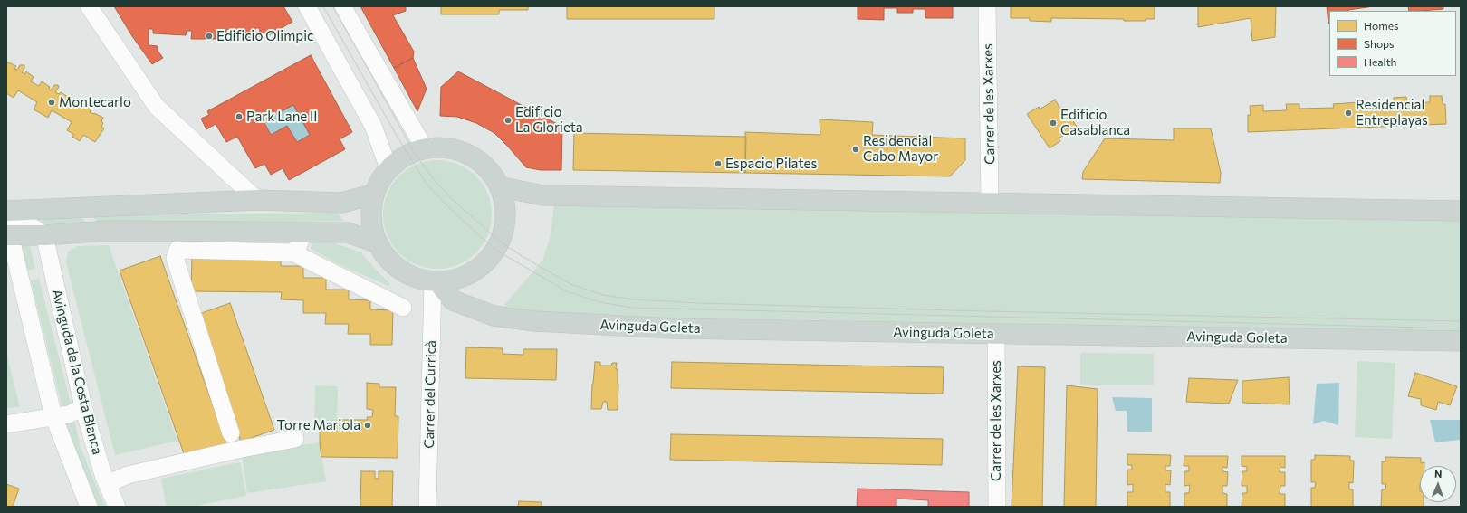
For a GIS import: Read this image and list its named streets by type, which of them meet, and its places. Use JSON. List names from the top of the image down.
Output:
{
  "streets": {
    "main road": ["Avinguda Goleta", "Avinguda de la Costa Blanca"],
    "street": ["Carrer de les Xarxes", "Carrer del Curricà"]
  },
  "crossings": [
    ["Carrer de les Xarxes", "Avinguda Goleta"],
    ["Avinguda Goleta", "Carrer del Curricà"]
  ],
  "places": [
    "Edificio Olimpic",
    "Montecarlo",
    "Residencial Entreplayas",
    "Park Lane II",
    "Edificio La Glorieta",
    "Edificio Casablanca",
    "Residencial Cabo Mayor",
    "Espacio Pilates",
    "Torre Mariola"
  ],
  "legend": ["Homes", "Shops", "Health"],
  "north": "top"
}
